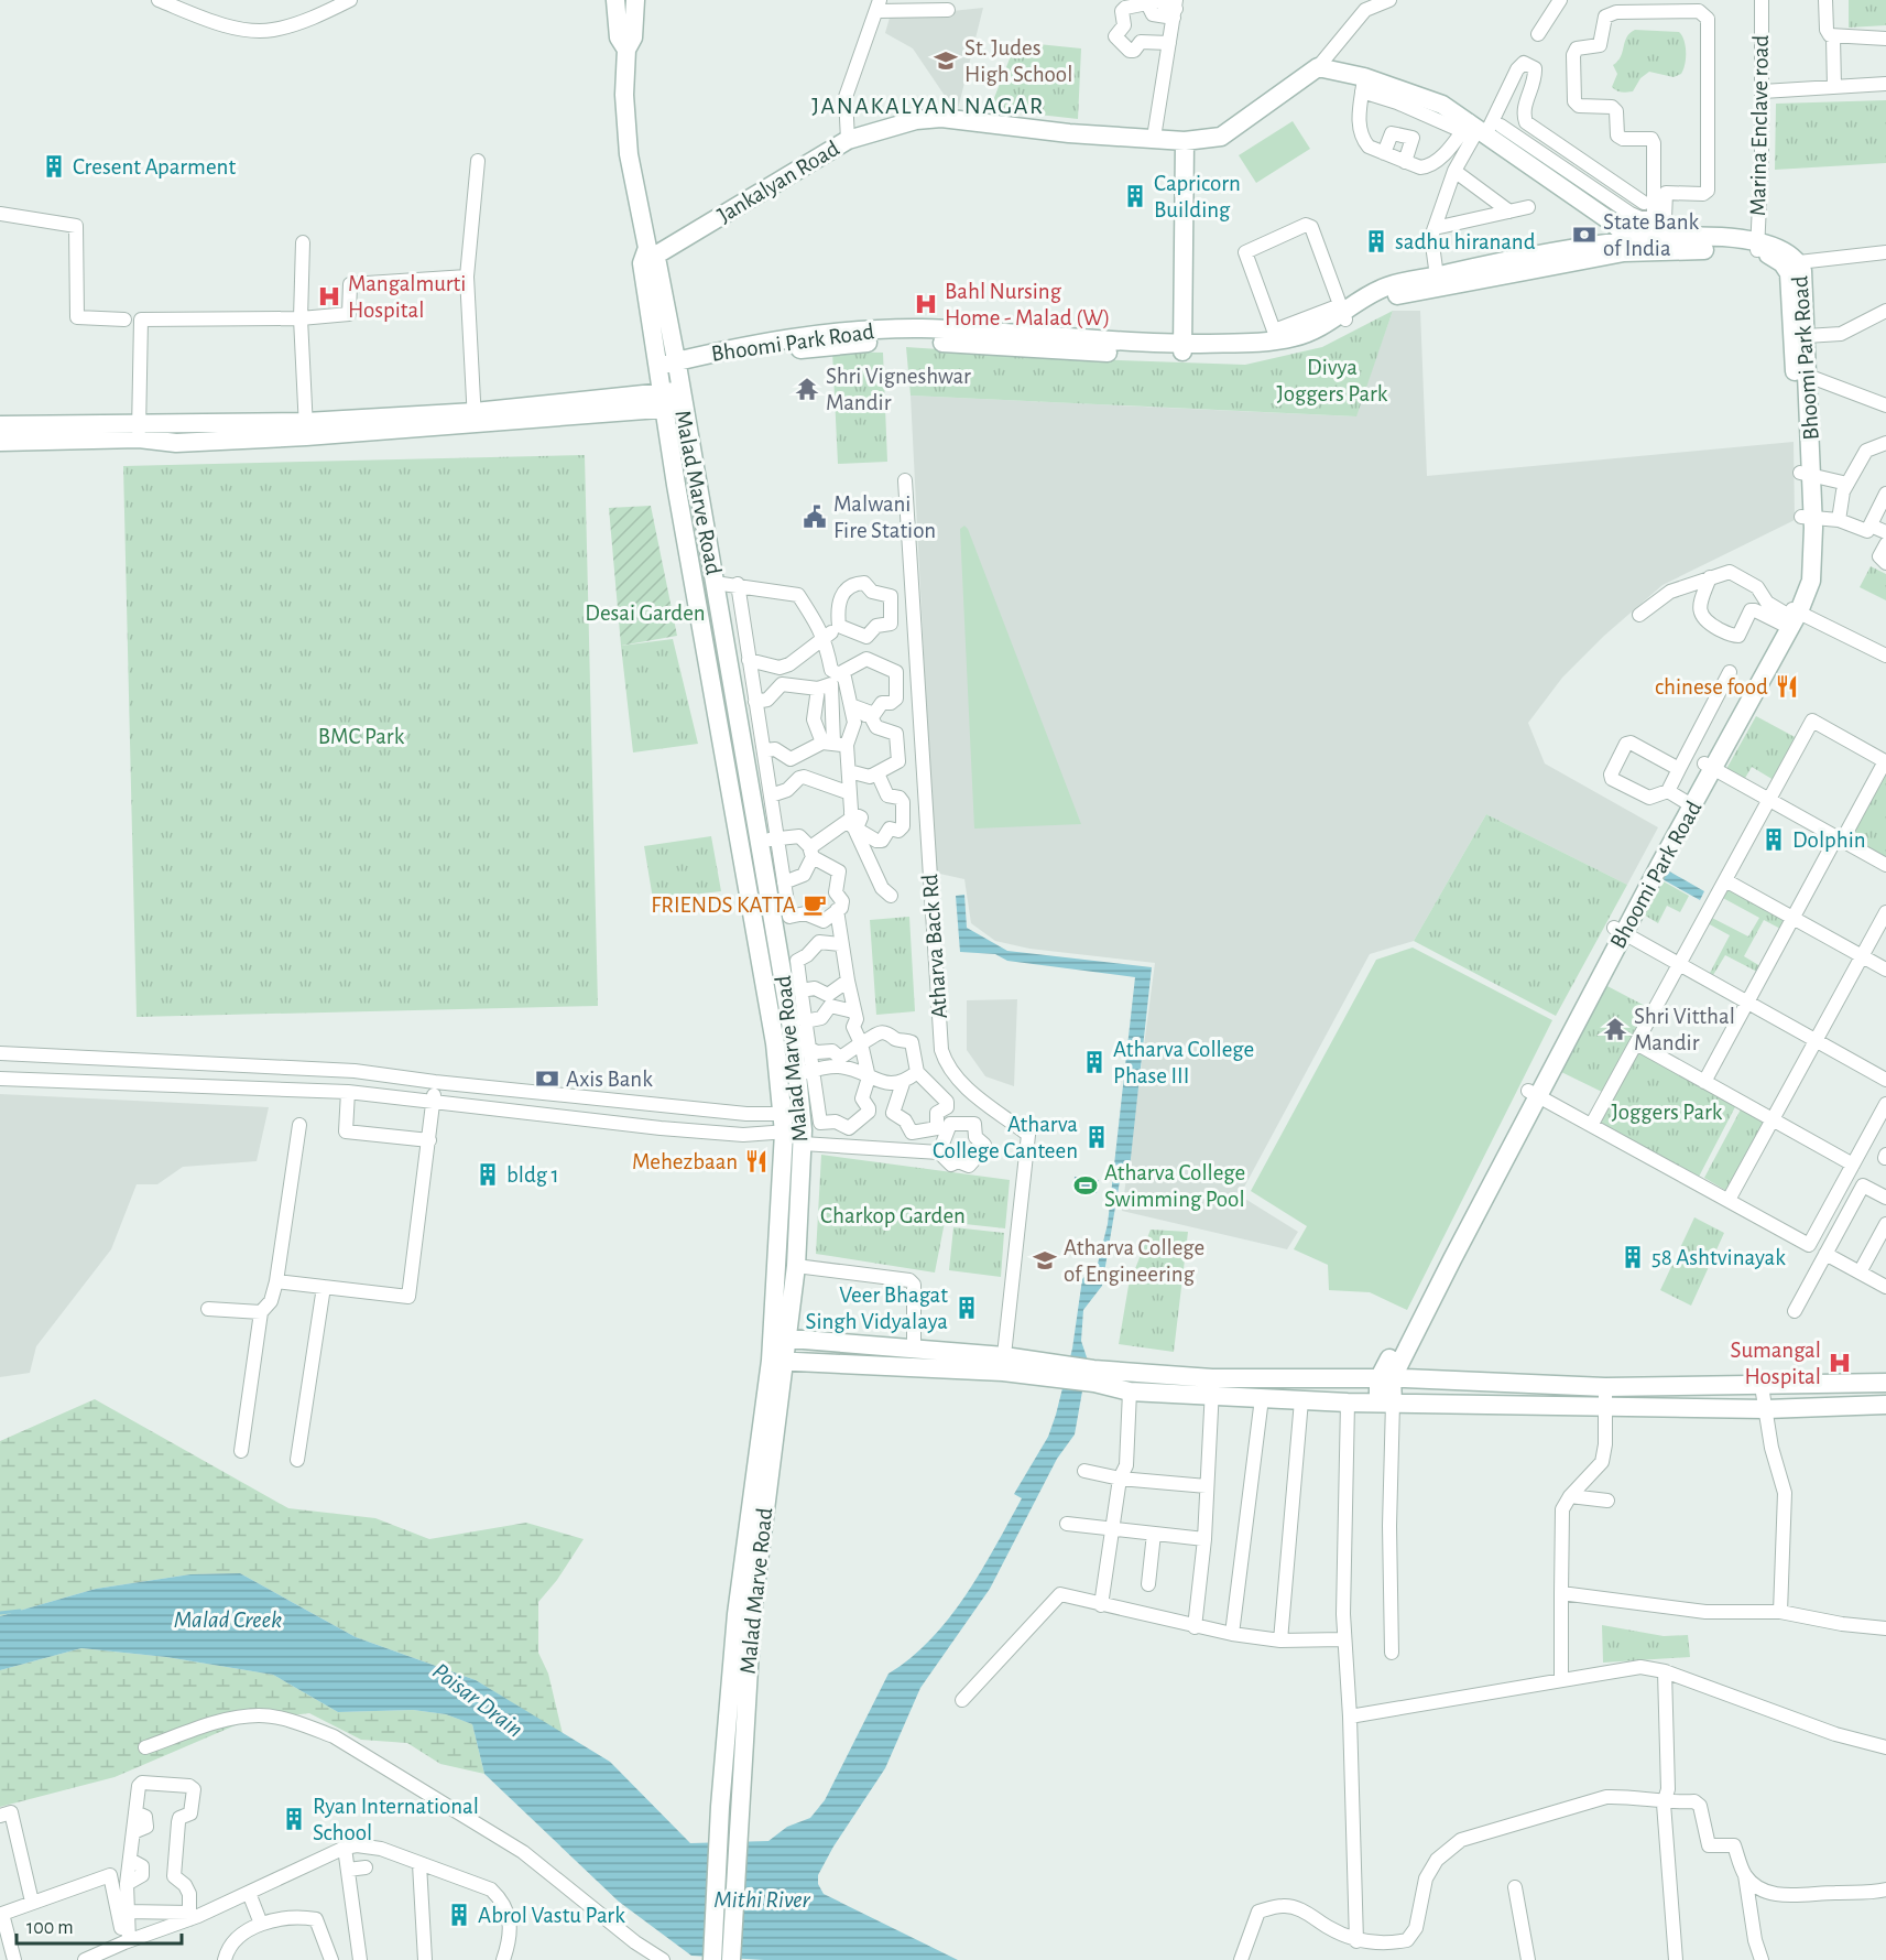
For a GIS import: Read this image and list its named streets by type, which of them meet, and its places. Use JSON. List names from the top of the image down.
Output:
{
  "streets": {
    "main road": ["Jankalyan Road", "Bhoomi Park Road", "Malad Marve Road"],
    "street": ["Marina Enclave road", "Atharva Back Rd"]
  },
  "crossings": [
    ["Marina Enclave road", "Bhoomi Park Road"],
    ["Jankalyan Road", "Malad Marve Road"],
    ["Bhoomi Park Road", "Malad Marve Road"]
  ],
  "districts": ["JANAKALYAN NAGAR"],
  "water": ["Malad Creek", "Poisar Drain", "Mithi River"],
  "parks": [
    "Divya Joggers Park",
    "Desai Garden",
    "BMC Park",
    "Joggers Park",
    "Charkop Garden"
  ],
  "places": {
    "school or university": ["St. Judes High School", "Atharva College of Engineering"],
    "building": [
      "Cresent Aparment",
      "Capricorn Building",
      "sadhu hiranand",
      "Dolphin",
      "Atharva College Phase III",
      "Atharva College Canteen",
      "bldg 1",
      "58 Ashtvinayak",
      "Veer Bhagat Singh Vidyalaya",
      "Ryan International School",
      "Abrol Vastu Park"
    ],
    "bank": ["State Bank of India", "Axis Bank"],
    "hospital": ["Mangalmurti Hospital", "Bahl Nursing Home - Malad (W)", "Sumangal Hospital"],
    "temple": ["Shri Vigneshwar Mandir", "Shri Vitthal Mandir"],
    "public building": ["Malwani Fire Station"],
    "restaurant": ["chinese food", "Mehezbaan"],
    "cafe": ["FRIENDS KATTA"],
    "sports": ["Atharva College Swimming Pool"]
  },
  "scale_bar": "100 m"
}
